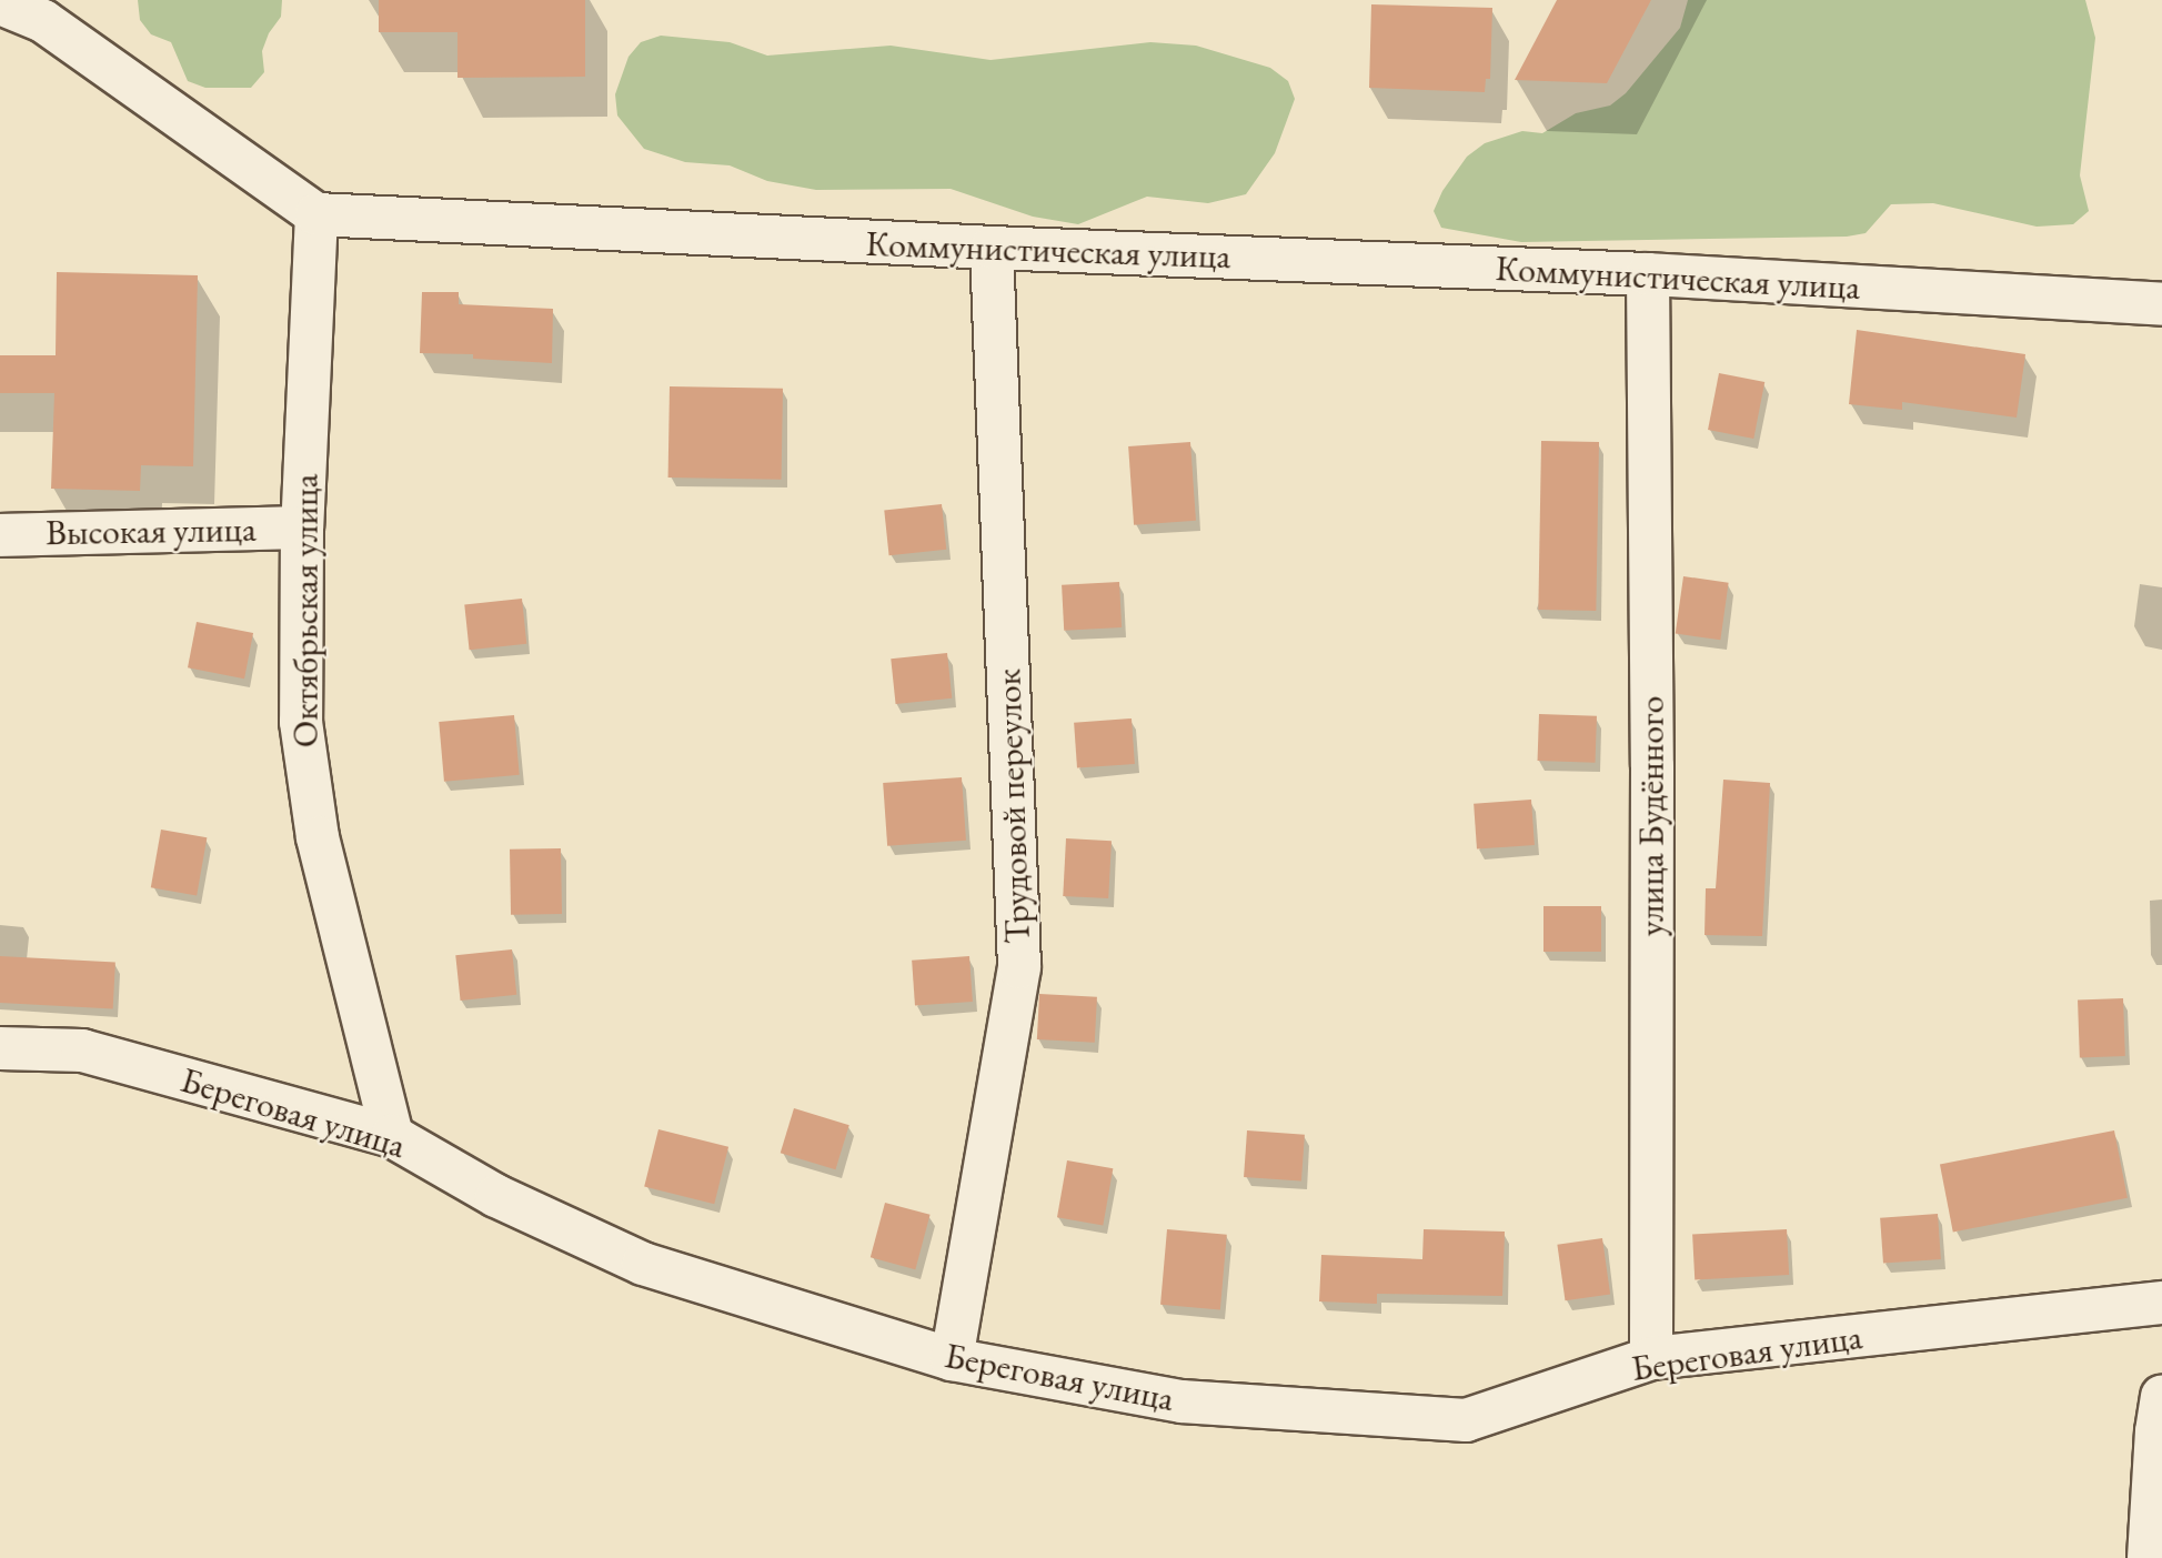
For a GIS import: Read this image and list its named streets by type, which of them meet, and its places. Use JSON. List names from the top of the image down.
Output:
{
  "streets": {
    "street": [
      "Коммунистическая улица",
      "Высокая улица",
      "Октябрьская улица",
      "Трудовой переулок",
      "улица Будённого",
      "Береговая улица"
    ]
  },
  "crossings": [
    ["Коммунистическая улица", "Октябрьская улица"],
    ["Коммунистическая улица", "Трудовой переулок"],
    ["Коммунистическая улица", "улица Будённого"],
    ["Высокая улица", "Октябрьская улица"],
    ["Октябрьская улица", "Береговая улица"],
    ["Трудовой переулок", "Береговая улица"],
    ["улица Будённого", "Береговая улица"]
  ]
}
